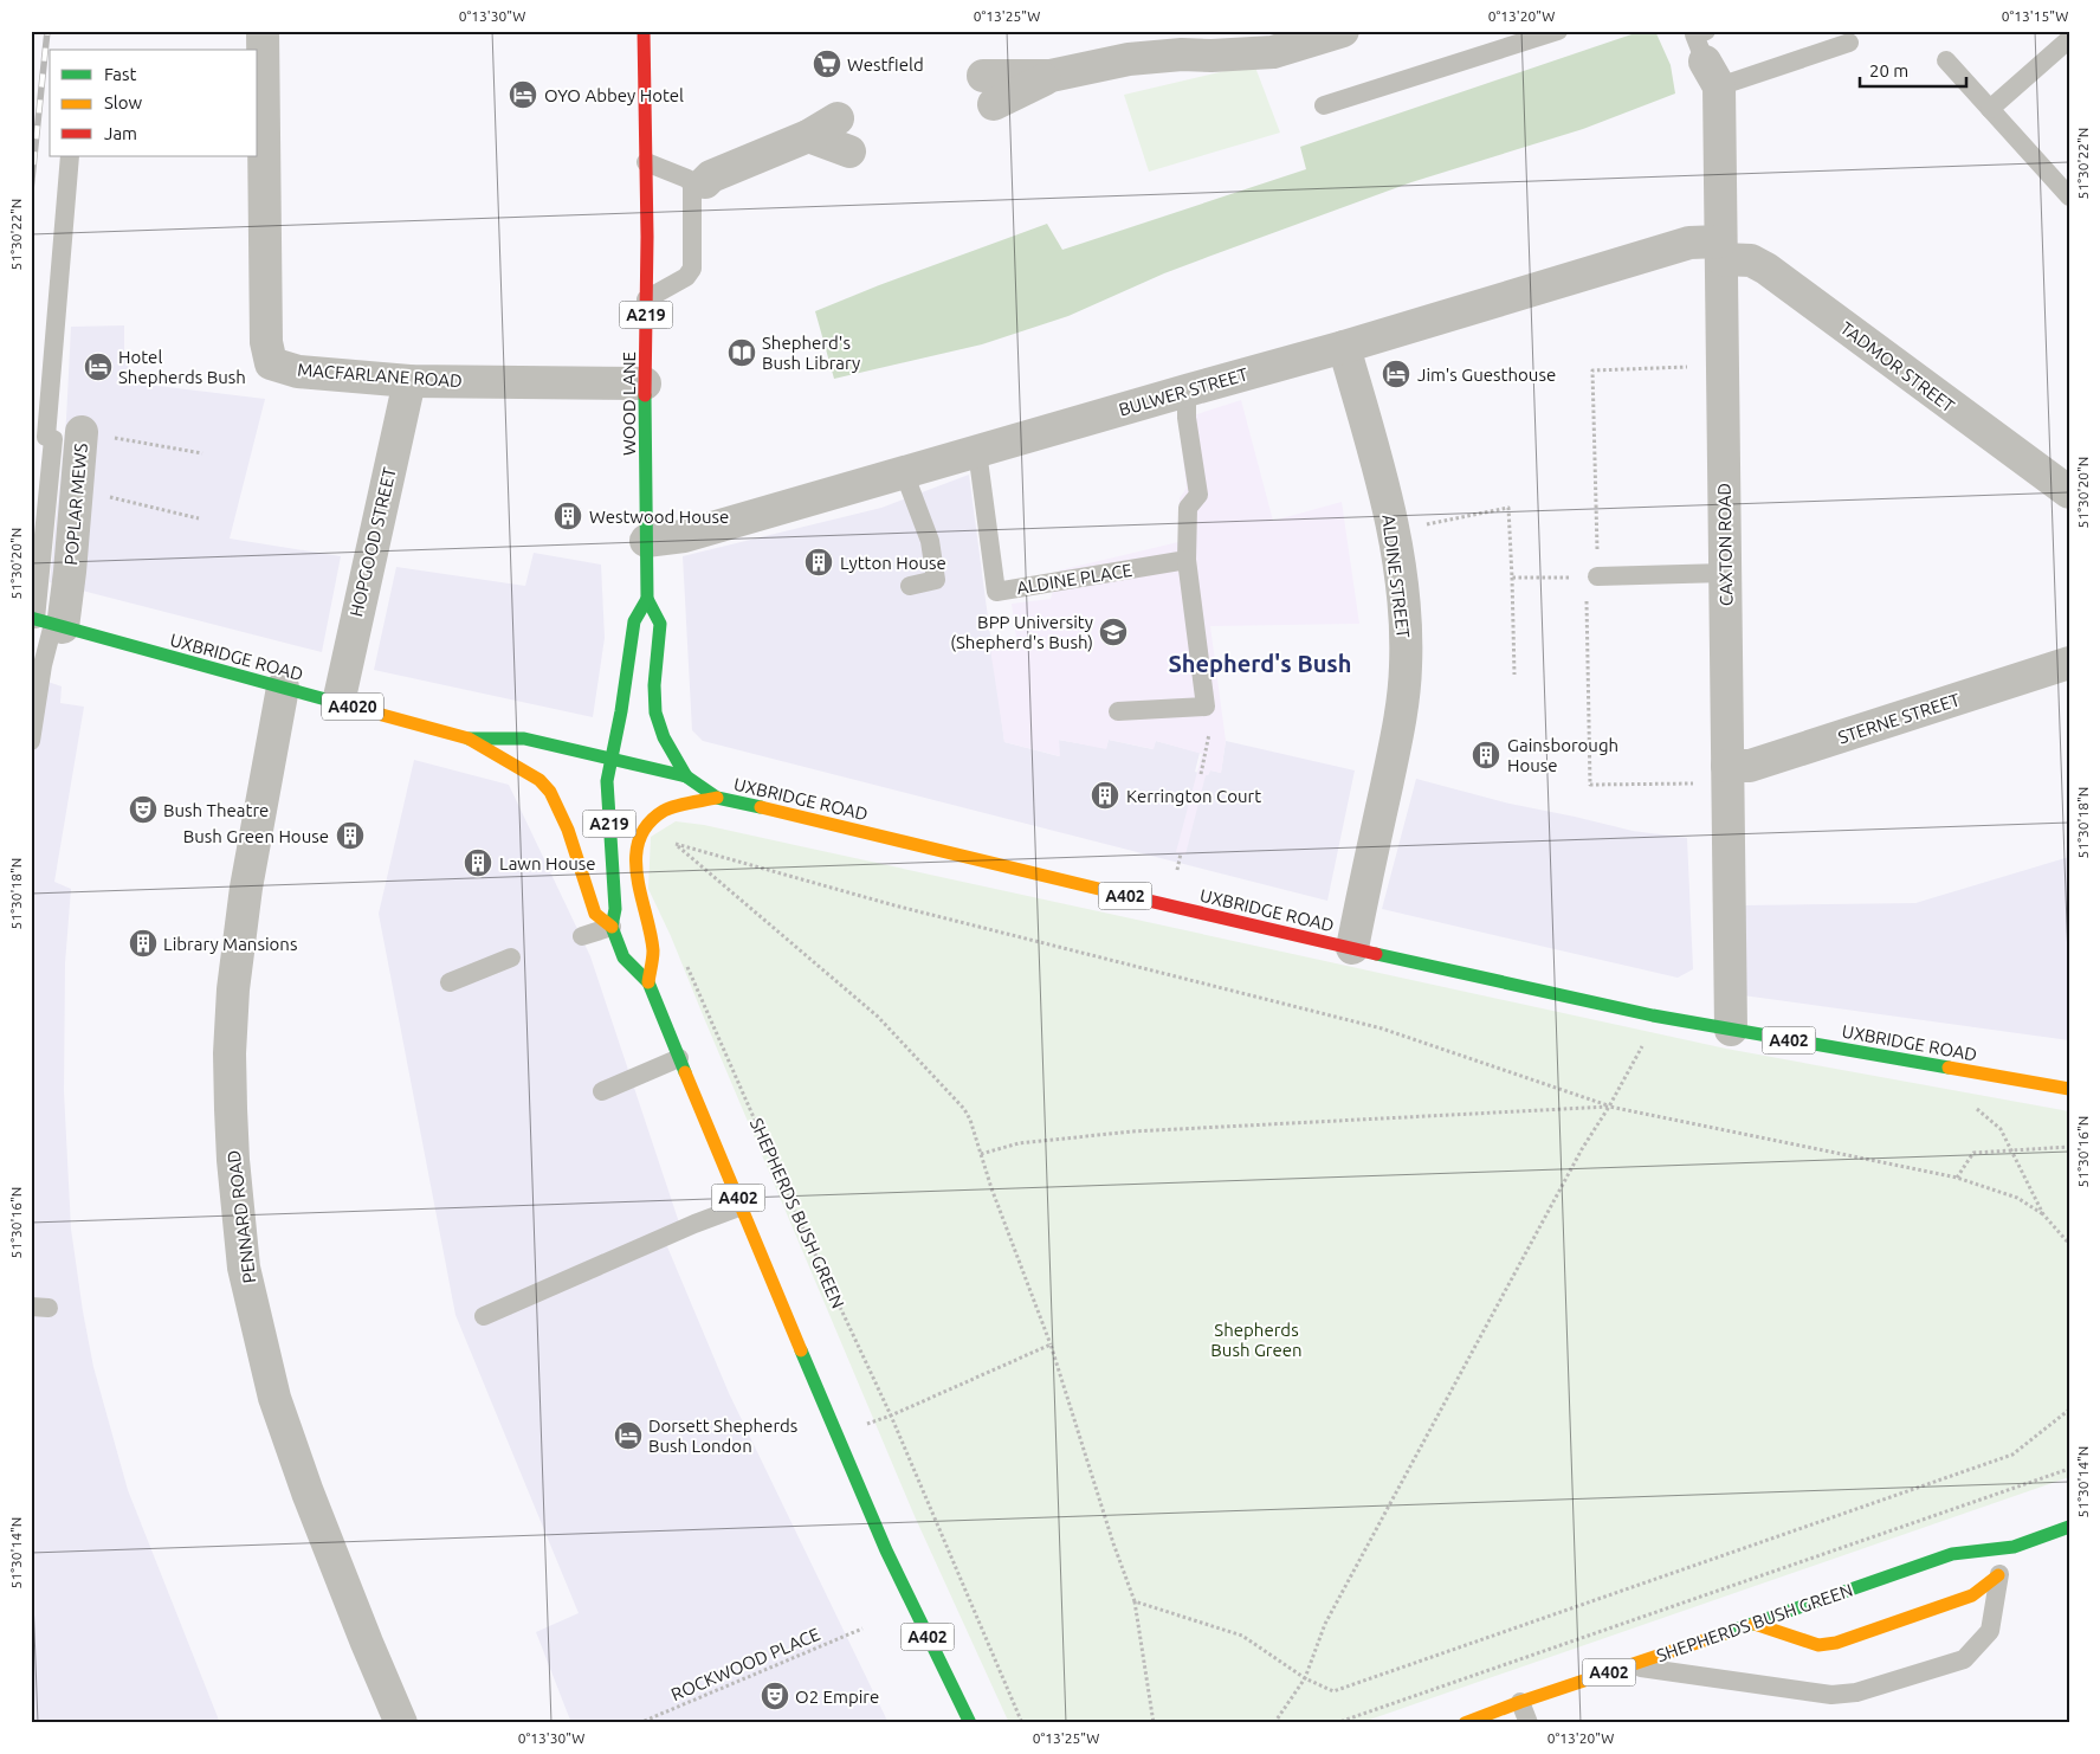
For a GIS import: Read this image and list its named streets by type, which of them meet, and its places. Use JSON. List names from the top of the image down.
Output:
{
  "streets": {
    "main road": [
      "A219",
      "WOOD LANE",
      "UXBRIDGE ROAD",
      "A4020",
      "A402",
      "SHEPHERDS BUSH GREEN"
    ],
    "street": [
      "TADMOR STREET",
      "MACFARLANE ROAD",
      "BULWER STREET",
      "POPLAR MEWS",
      "HOPGOOD STREET",
      "CAXTON ROAD",
      "ALDINE STREET",
      "STERNE STREET",
      "PENNARD ROAD"
    ],
    "lane": ["ALDINE PLACE"],
    "path": ["ROCKWOOD PLACE"]
  },
  "crossings": [
    ["A219", "WOOD LANE"],
    ["A219", "UXBRIDGE ROAD"],
    ["A219", "A402"],
    ["TADMOR STREET", "BULWER STREET"],
    ["TADMOR STREET", "CAXTON ROAD"],
    ["MACFARLANE ROAD", "WOOD LANE"],
    ["MACFARLANE ROAD", "HOPGOOD STREET"],
    ["BULWER STREET", "WOOD LANE"],
    ["BULWER STREET", "CAXTON ROAD"],
    ["BULWER STREET", "ALDINE STREET"],
    ["BULWER STREET", "ALDINE PLACE"],
    ["WOOD LANE", "UXBRIDGE ROAD"],
    ["POPLAR MEWS", "UXBRIDGE ROAD"],
    ["HOPGOOD STREET", "UXBRIDGE ROAD"],
    ["CAXTON ROAD", "UXBRIDGE ROAD"],
    ["CAXTON ROAD", "STERNE STREET"],
    ["ALDINE STREET", "UXBRIDGE ROAD"],
    ["UXBRIDGE ROAD", "A402"],
    ["UXBRIDGE ROAD", "PENNARD ROAD"]
  ],
  "districts": ["Shepherd's Bush"],
  "parks": ["Shepherds Bush Green"],
  "places": {
    "supermarket": ["Westfield"],
    "hotel": [
      "OYO Abbey Hotel",
      "Hotel Shepherds Bush",
      "Jim's Guesthouse",
      "Dorsett Shepherds Bush London"
    ],
    "library": ["Shepherd's Bush Library"],
    "building": [
      "Westwood House",
      "Lytton House",
      "Gainsborough House",
      "Kerrington Court",
      "Bush Green House",
      "Lawn House",
      "Library Mansions"
    ],
    "school or university": ["BPP University (Shepherd's Bush)"],
    "theatre": ["Bush Theatre", "O2 Empire"]
  },
  "legend": ["Fast", "Slow", "Jam"],
  "scale_bar": "20 m",
  "coordinates": [
    "0°13'30\"W",
    "0°13'25\"W",
    "0°13'20\"W",
    "0°13'15\"W",
    "51°30'22\"N",
    "51°30'20\"N",
    "51°30'18\"N",
    "51°30'16\"N",
    "51°30'14\"N"
  ]
}
